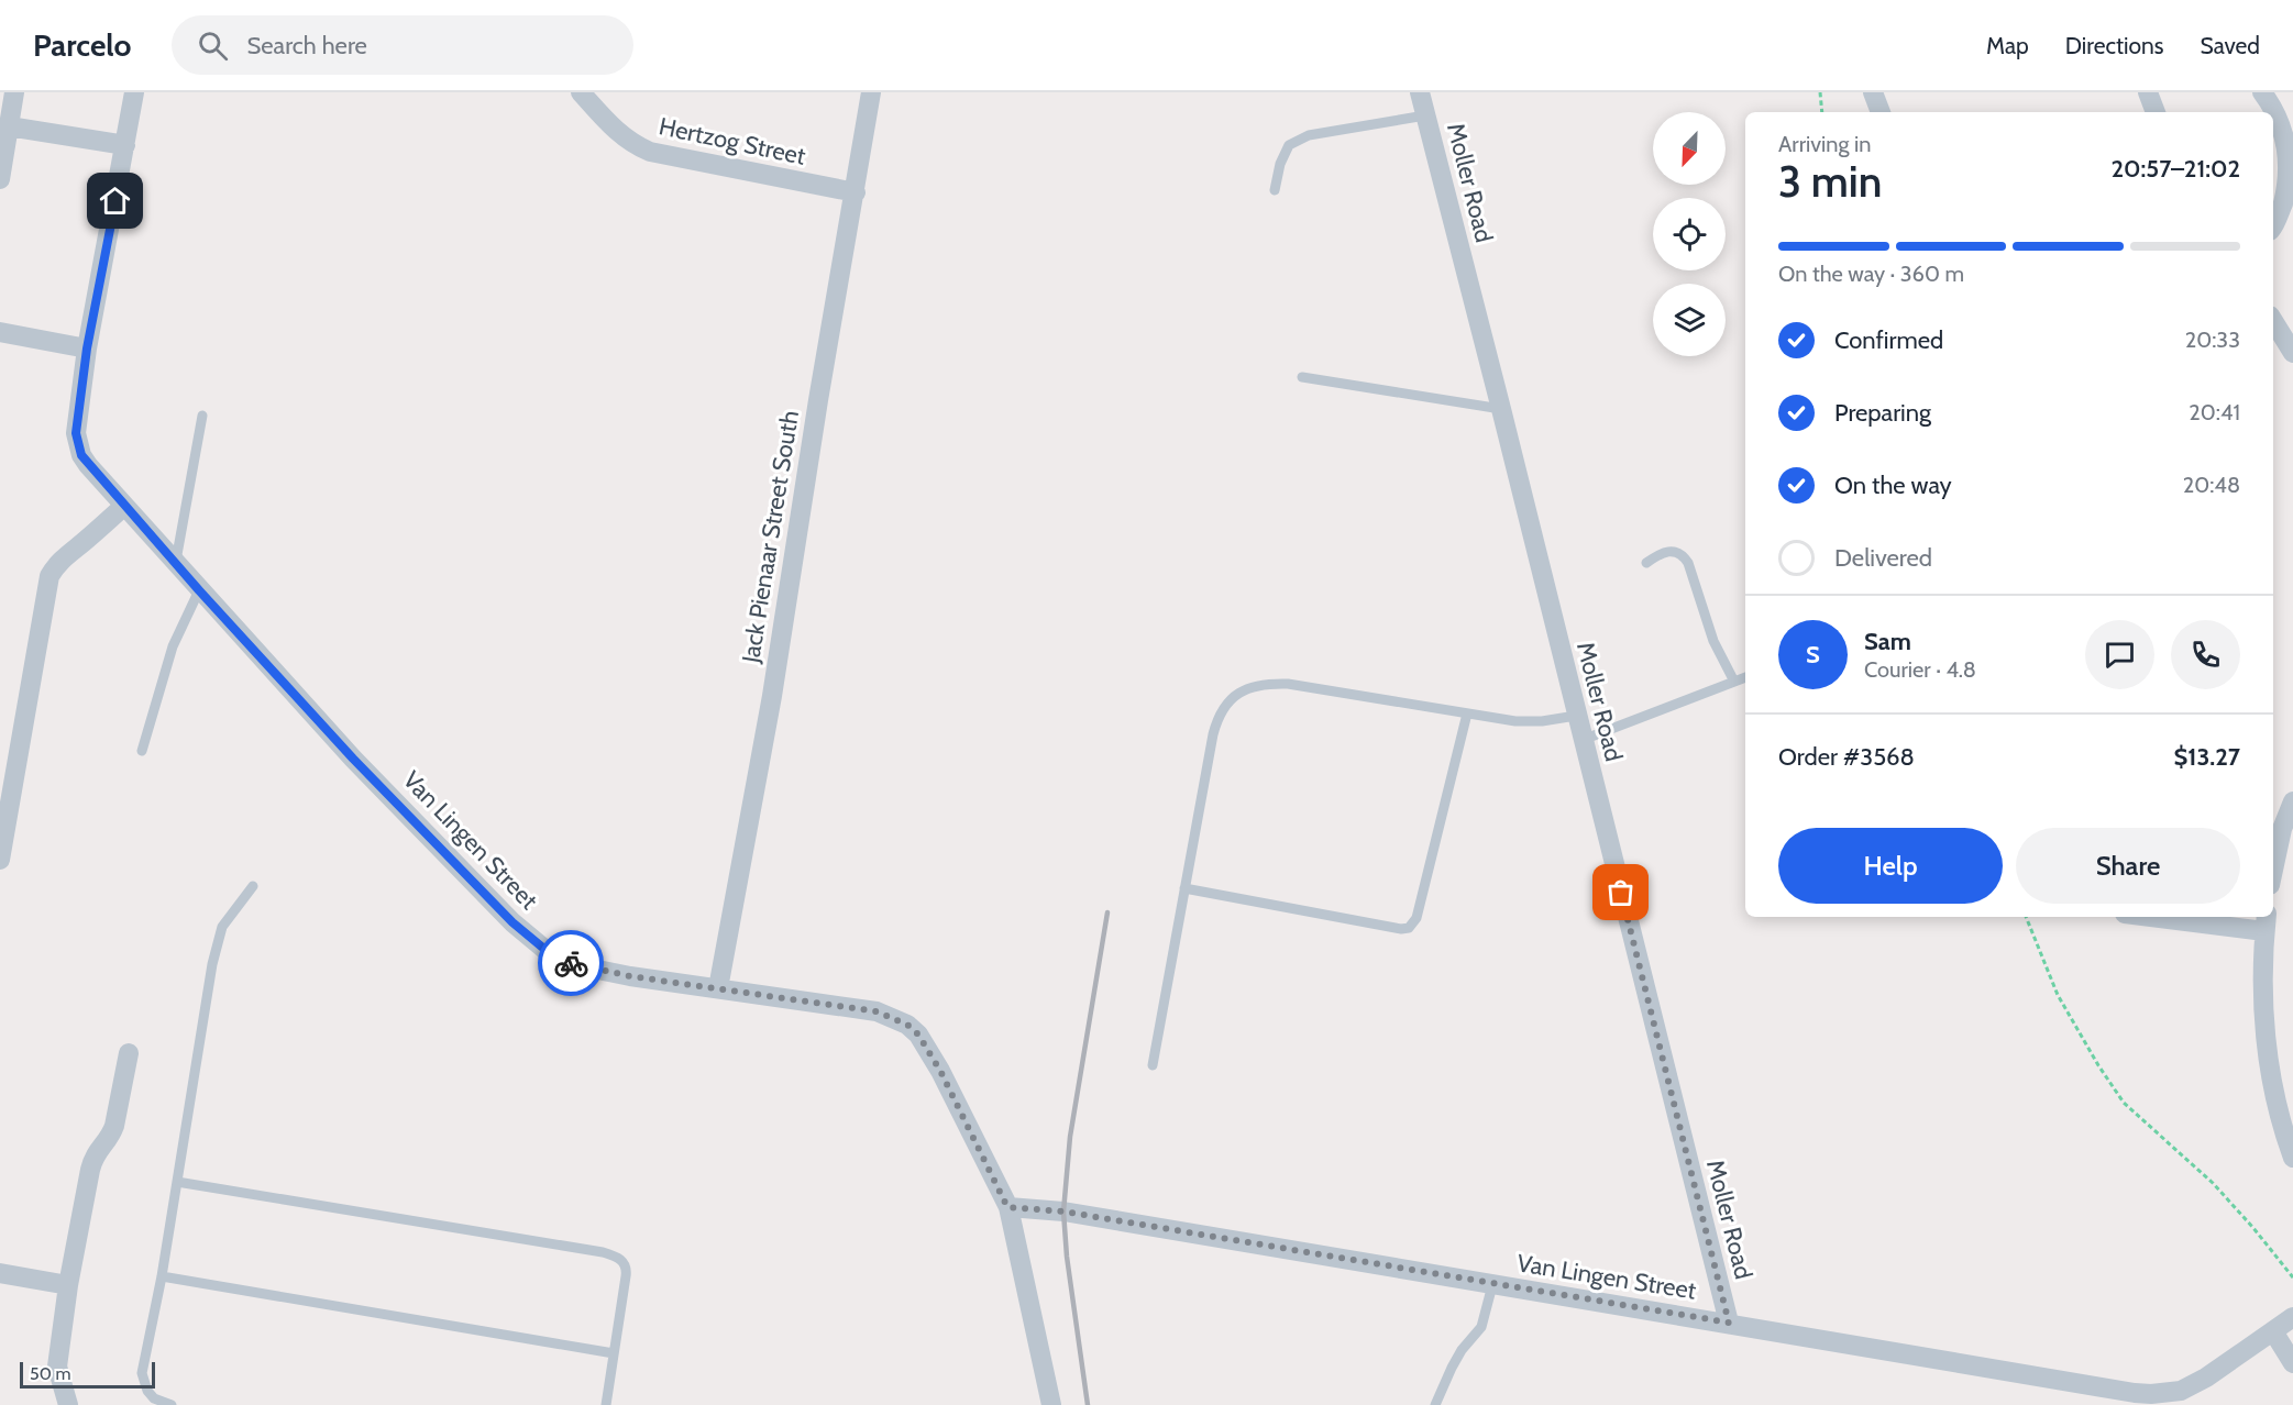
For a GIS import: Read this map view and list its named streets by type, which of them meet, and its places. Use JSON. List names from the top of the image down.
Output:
{
  "streets": {
    "street": [
      "Hertzog Street",
      "Moller Road",
      "Jack Pienaar Street South",
      "Van Lingen Street"
    ]
  },
  "crossings": [
    ["Hertzog Street", "Jack Pienaar Street South"],
    ["Moller Road", "Van Lingen Street"],
    ["Jack Pienaar Street South", "Van Lingen Street"]
  ],
  "scale_bar": "50 m",
  "north": "bottom left",
  "page": {
    "header": "Parcelo",
    "search": "Search here",
    "nav": ["Map", "Directions", "Saved"],
    "heading": ["3 min", "Arriving in", "20:57–21:02"],
    "panel": [
      "Sam",
      "Courier · 4.8",
      "Order #3568",
      "$13.27"
    ],
    "bar": "On the way · 360 m",
    "list": [
      ["Confirmed", "20:33"],
      ["Preparing", "20:41"],
      ["On the way", "20:48"],
      "Delivered"
    ],
    "round": "S",
    "buttons": ["Help", "Share"],
    "scale": "50 m"
  }
}
